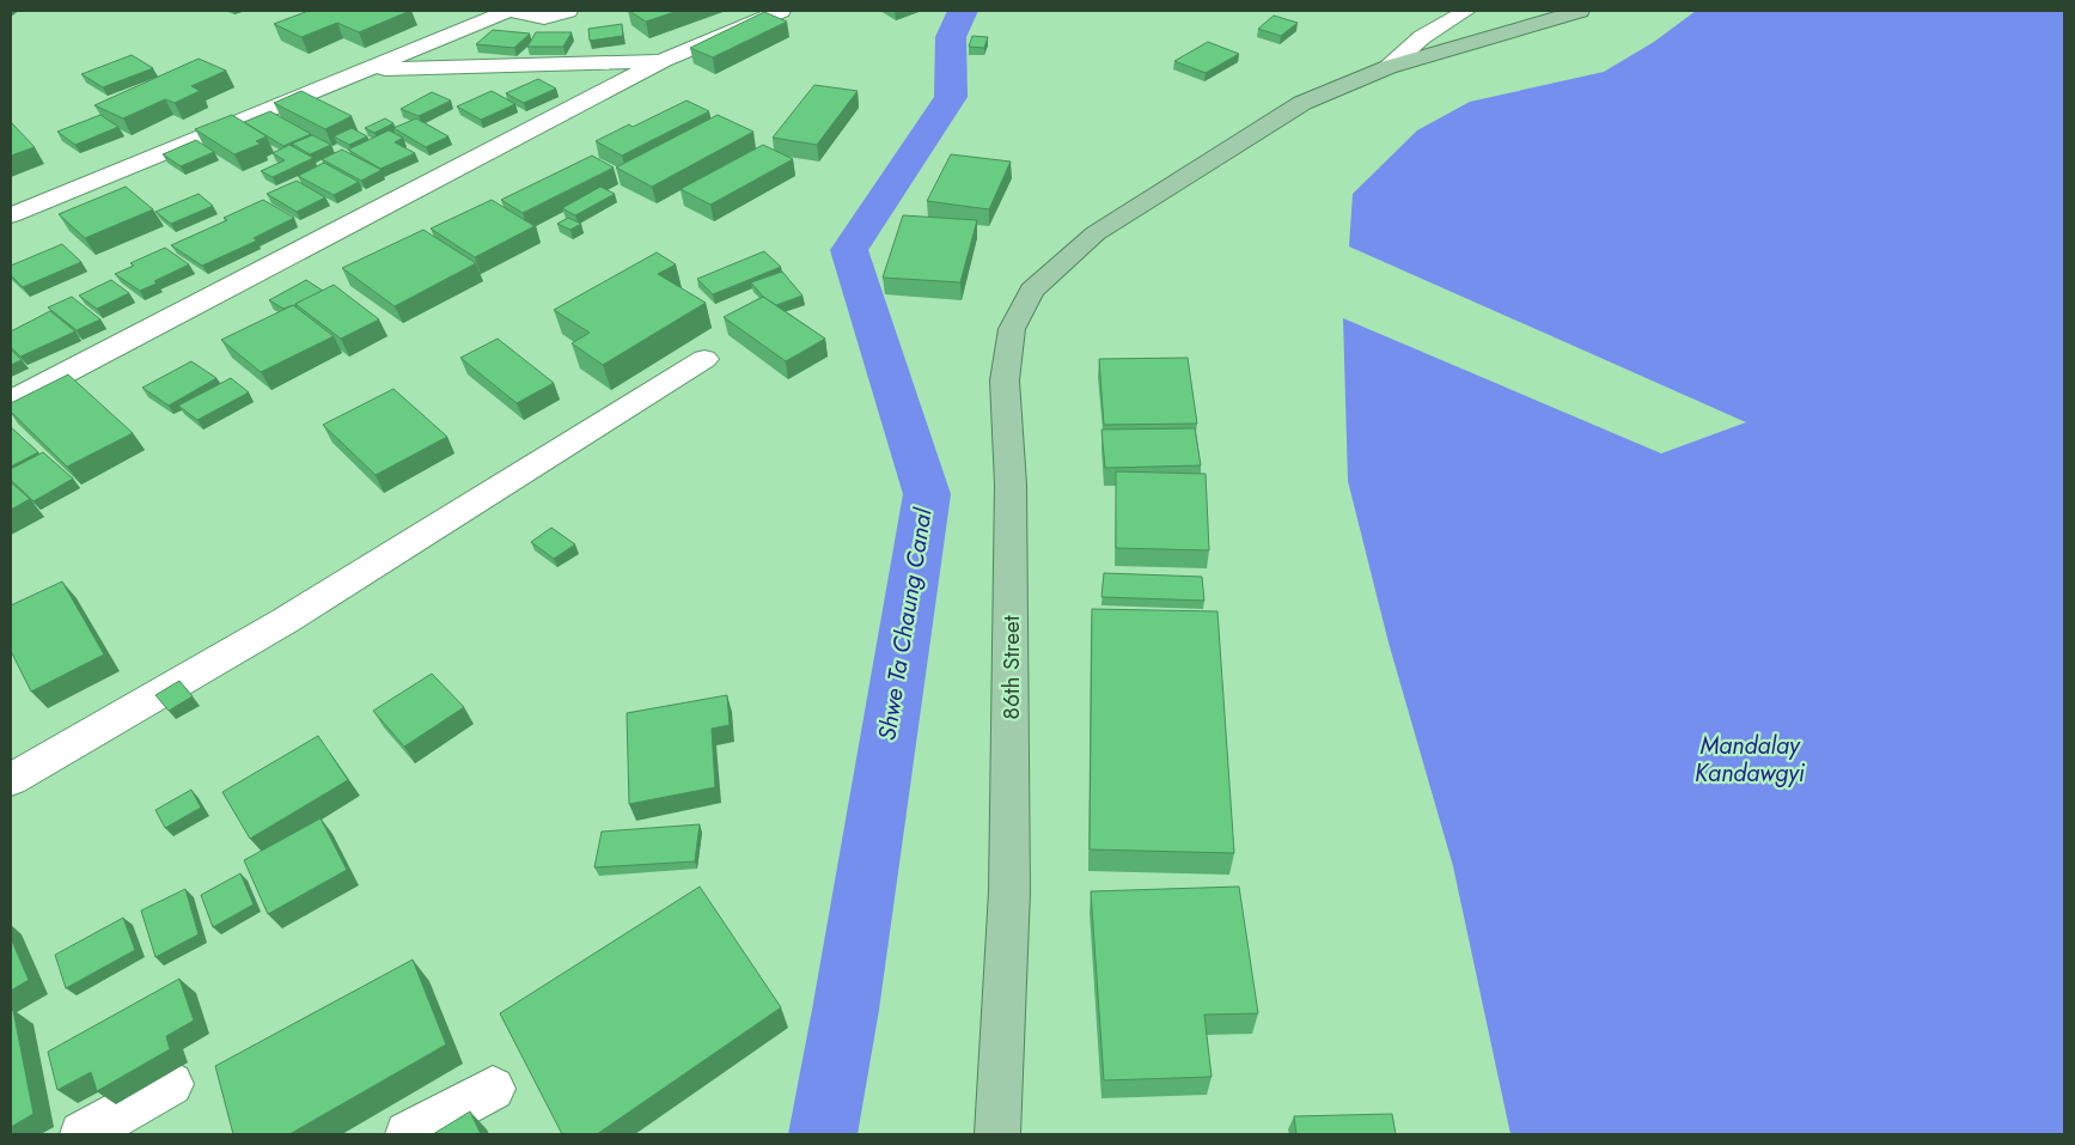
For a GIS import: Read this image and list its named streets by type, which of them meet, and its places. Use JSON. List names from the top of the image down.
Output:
{
  "streets": {
    "main road": ["86th Street"]
  },
  "water": ["Shwe Ta Chaung Canal", "Mandalay Kandawgyi"]
}
